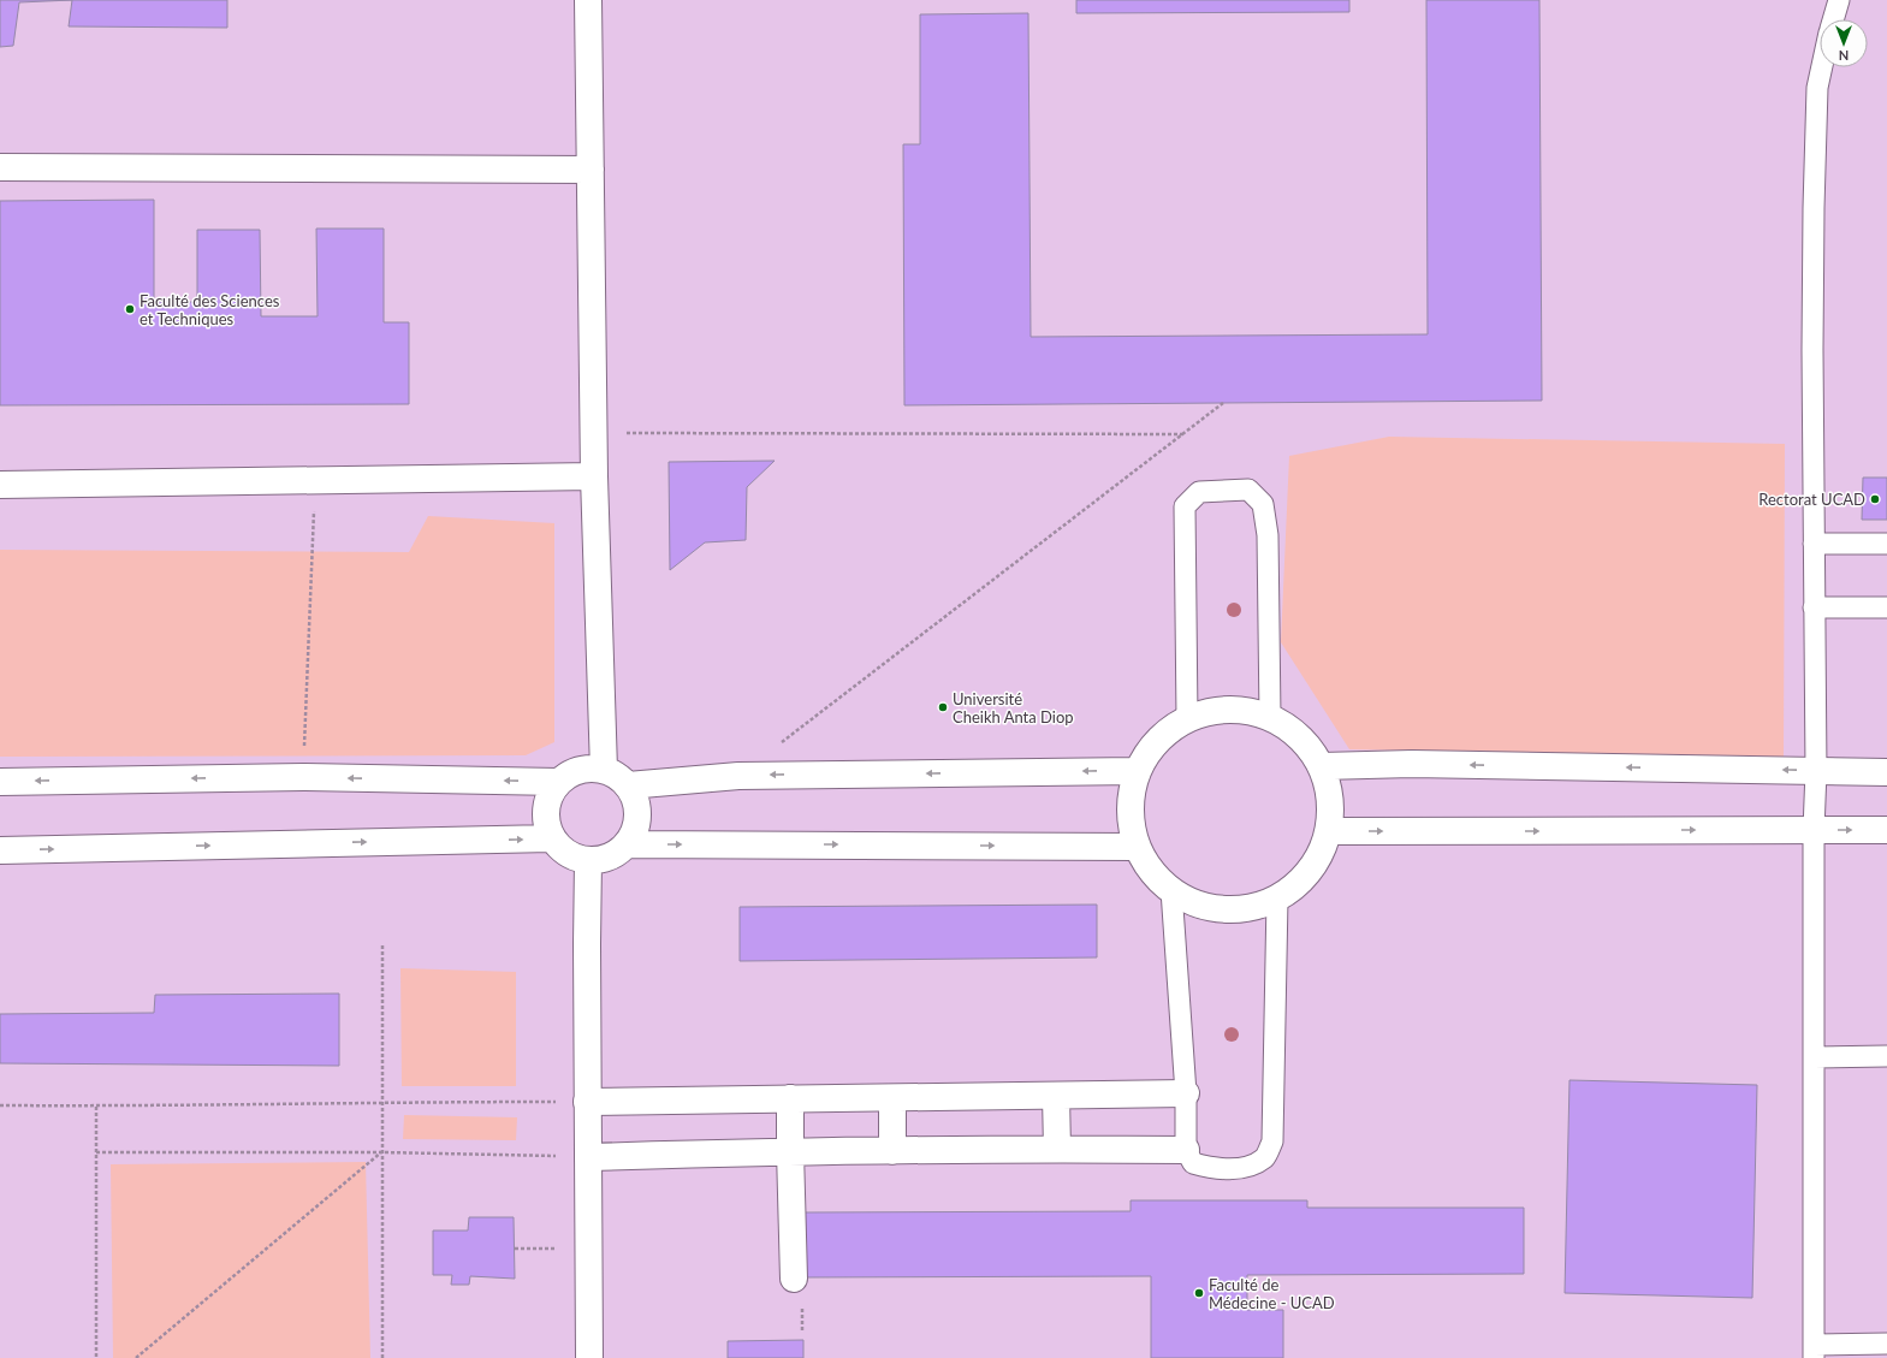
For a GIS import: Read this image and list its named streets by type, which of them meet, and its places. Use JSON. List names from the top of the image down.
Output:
{
  "places": [
    "Faculté des Sciences et Techniques",
    "Rectorat UCAD",
    "Université Cheikh Anta Diop",
    "Faculté de Médecine - UCAD"
  ],
  "north": "bottom"
}
